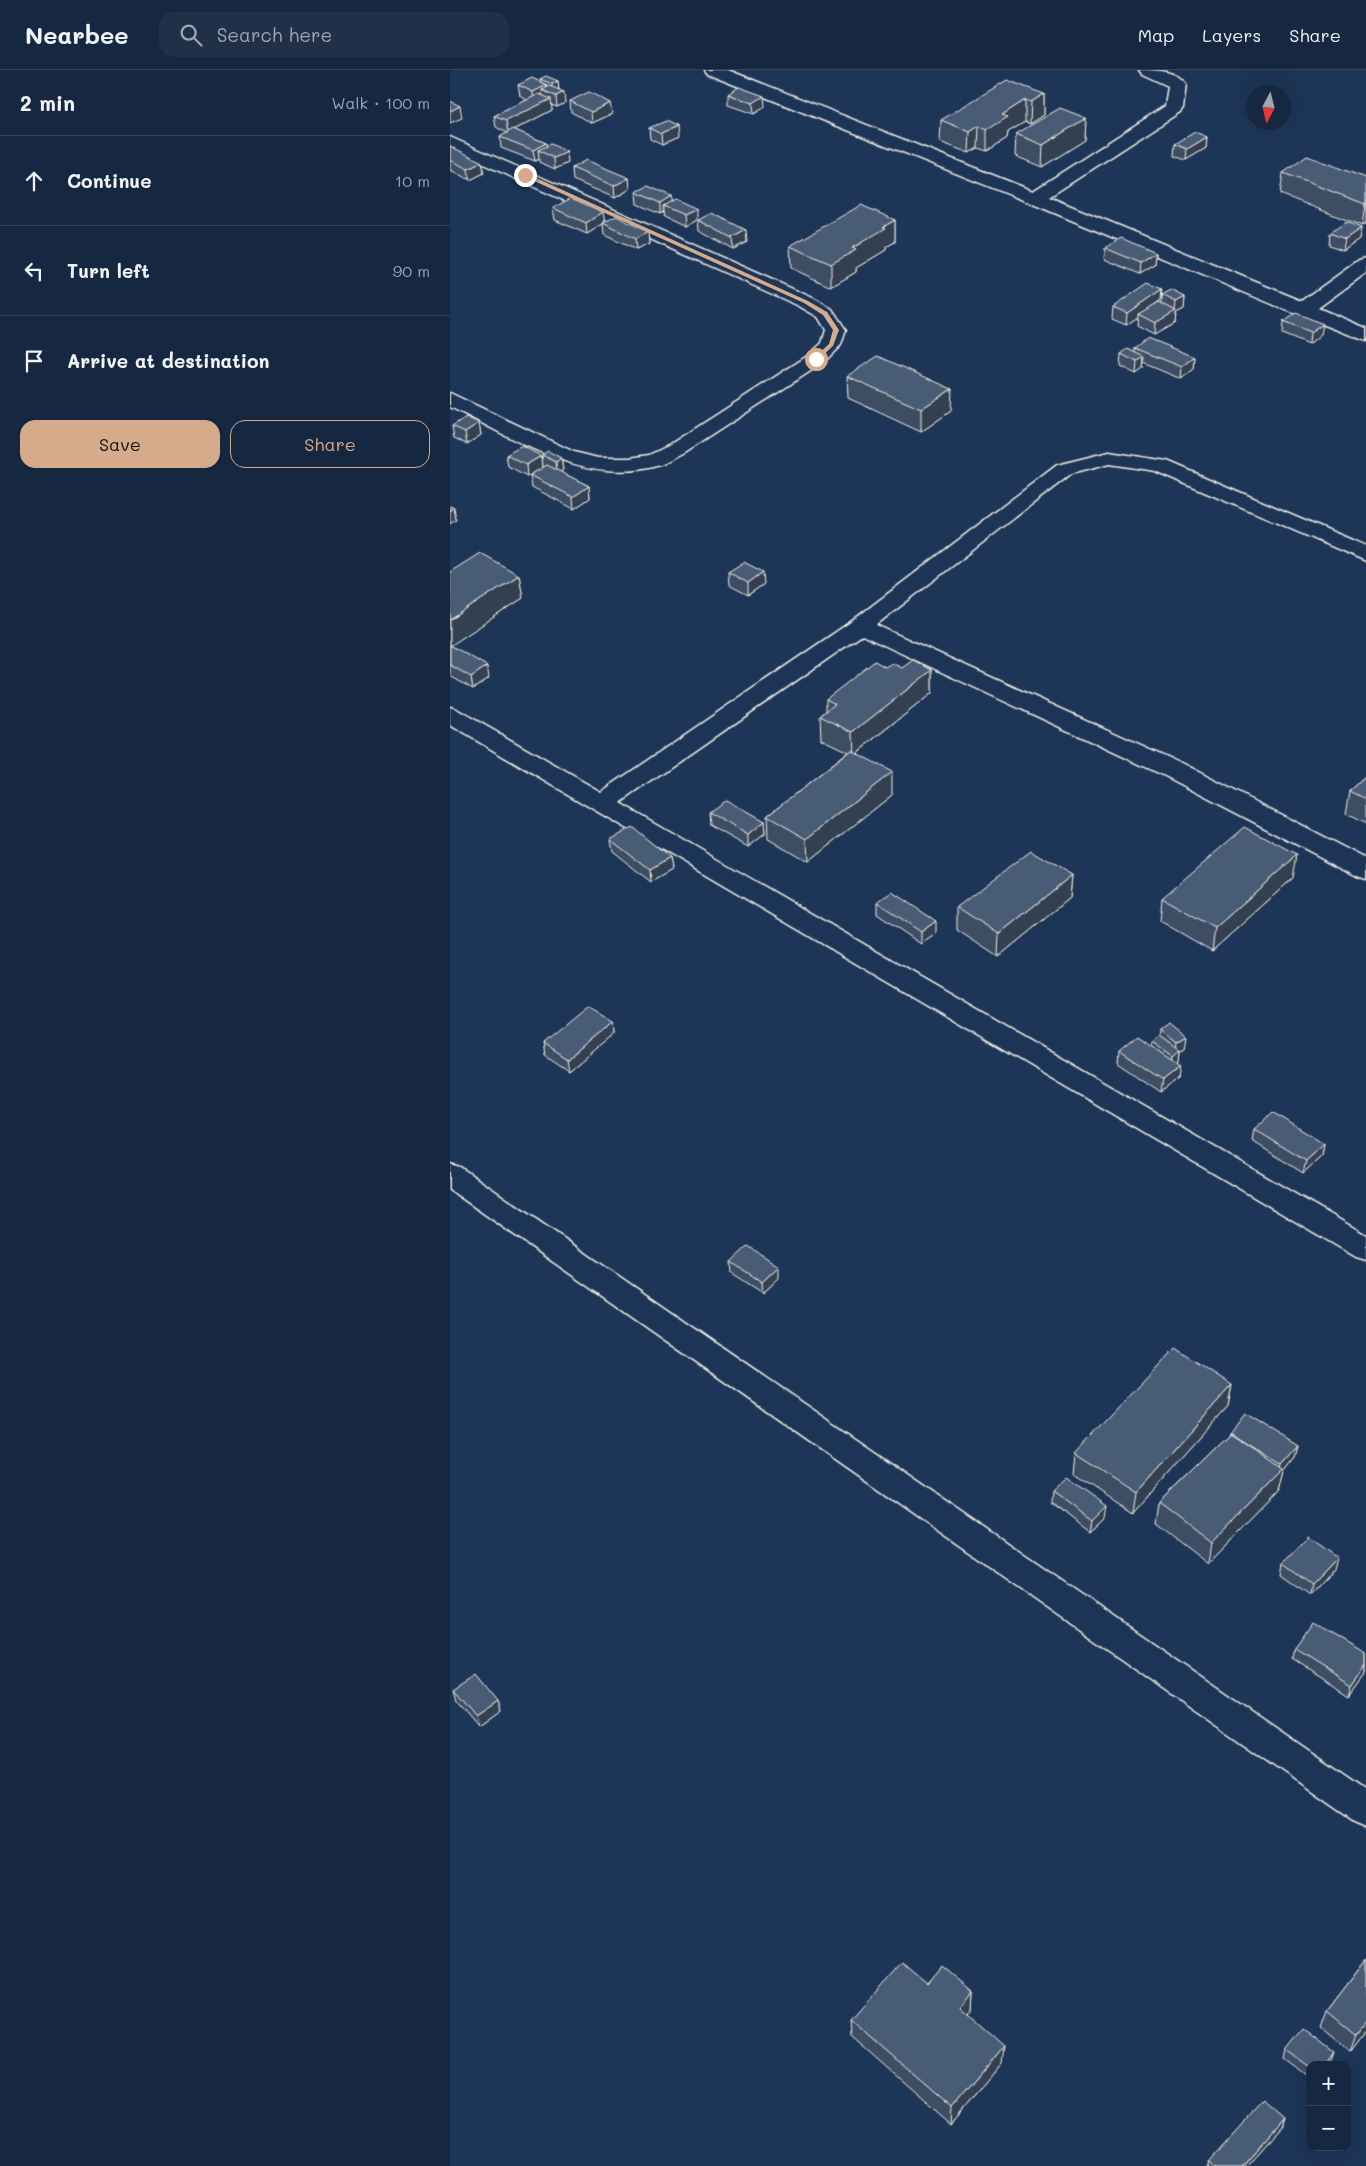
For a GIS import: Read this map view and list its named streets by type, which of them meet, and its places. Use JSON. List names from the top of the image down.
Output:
{
  "north": "bottom",
  "page": {
    "header": "Nearbee",
    "search": "Search here",
    "nav": ["Map", "Layers", "Share"],
    "heading": ["2 min", "Walk · 100 m"],
    "list": [
      ["Continue", "10 m"],
      ["Turn left", "90 m"],
      "Arrive at destination"
    ],
    "buttons": ["Save", "Share"],
    "map_buttons": ["+", "−"]
  }
}
